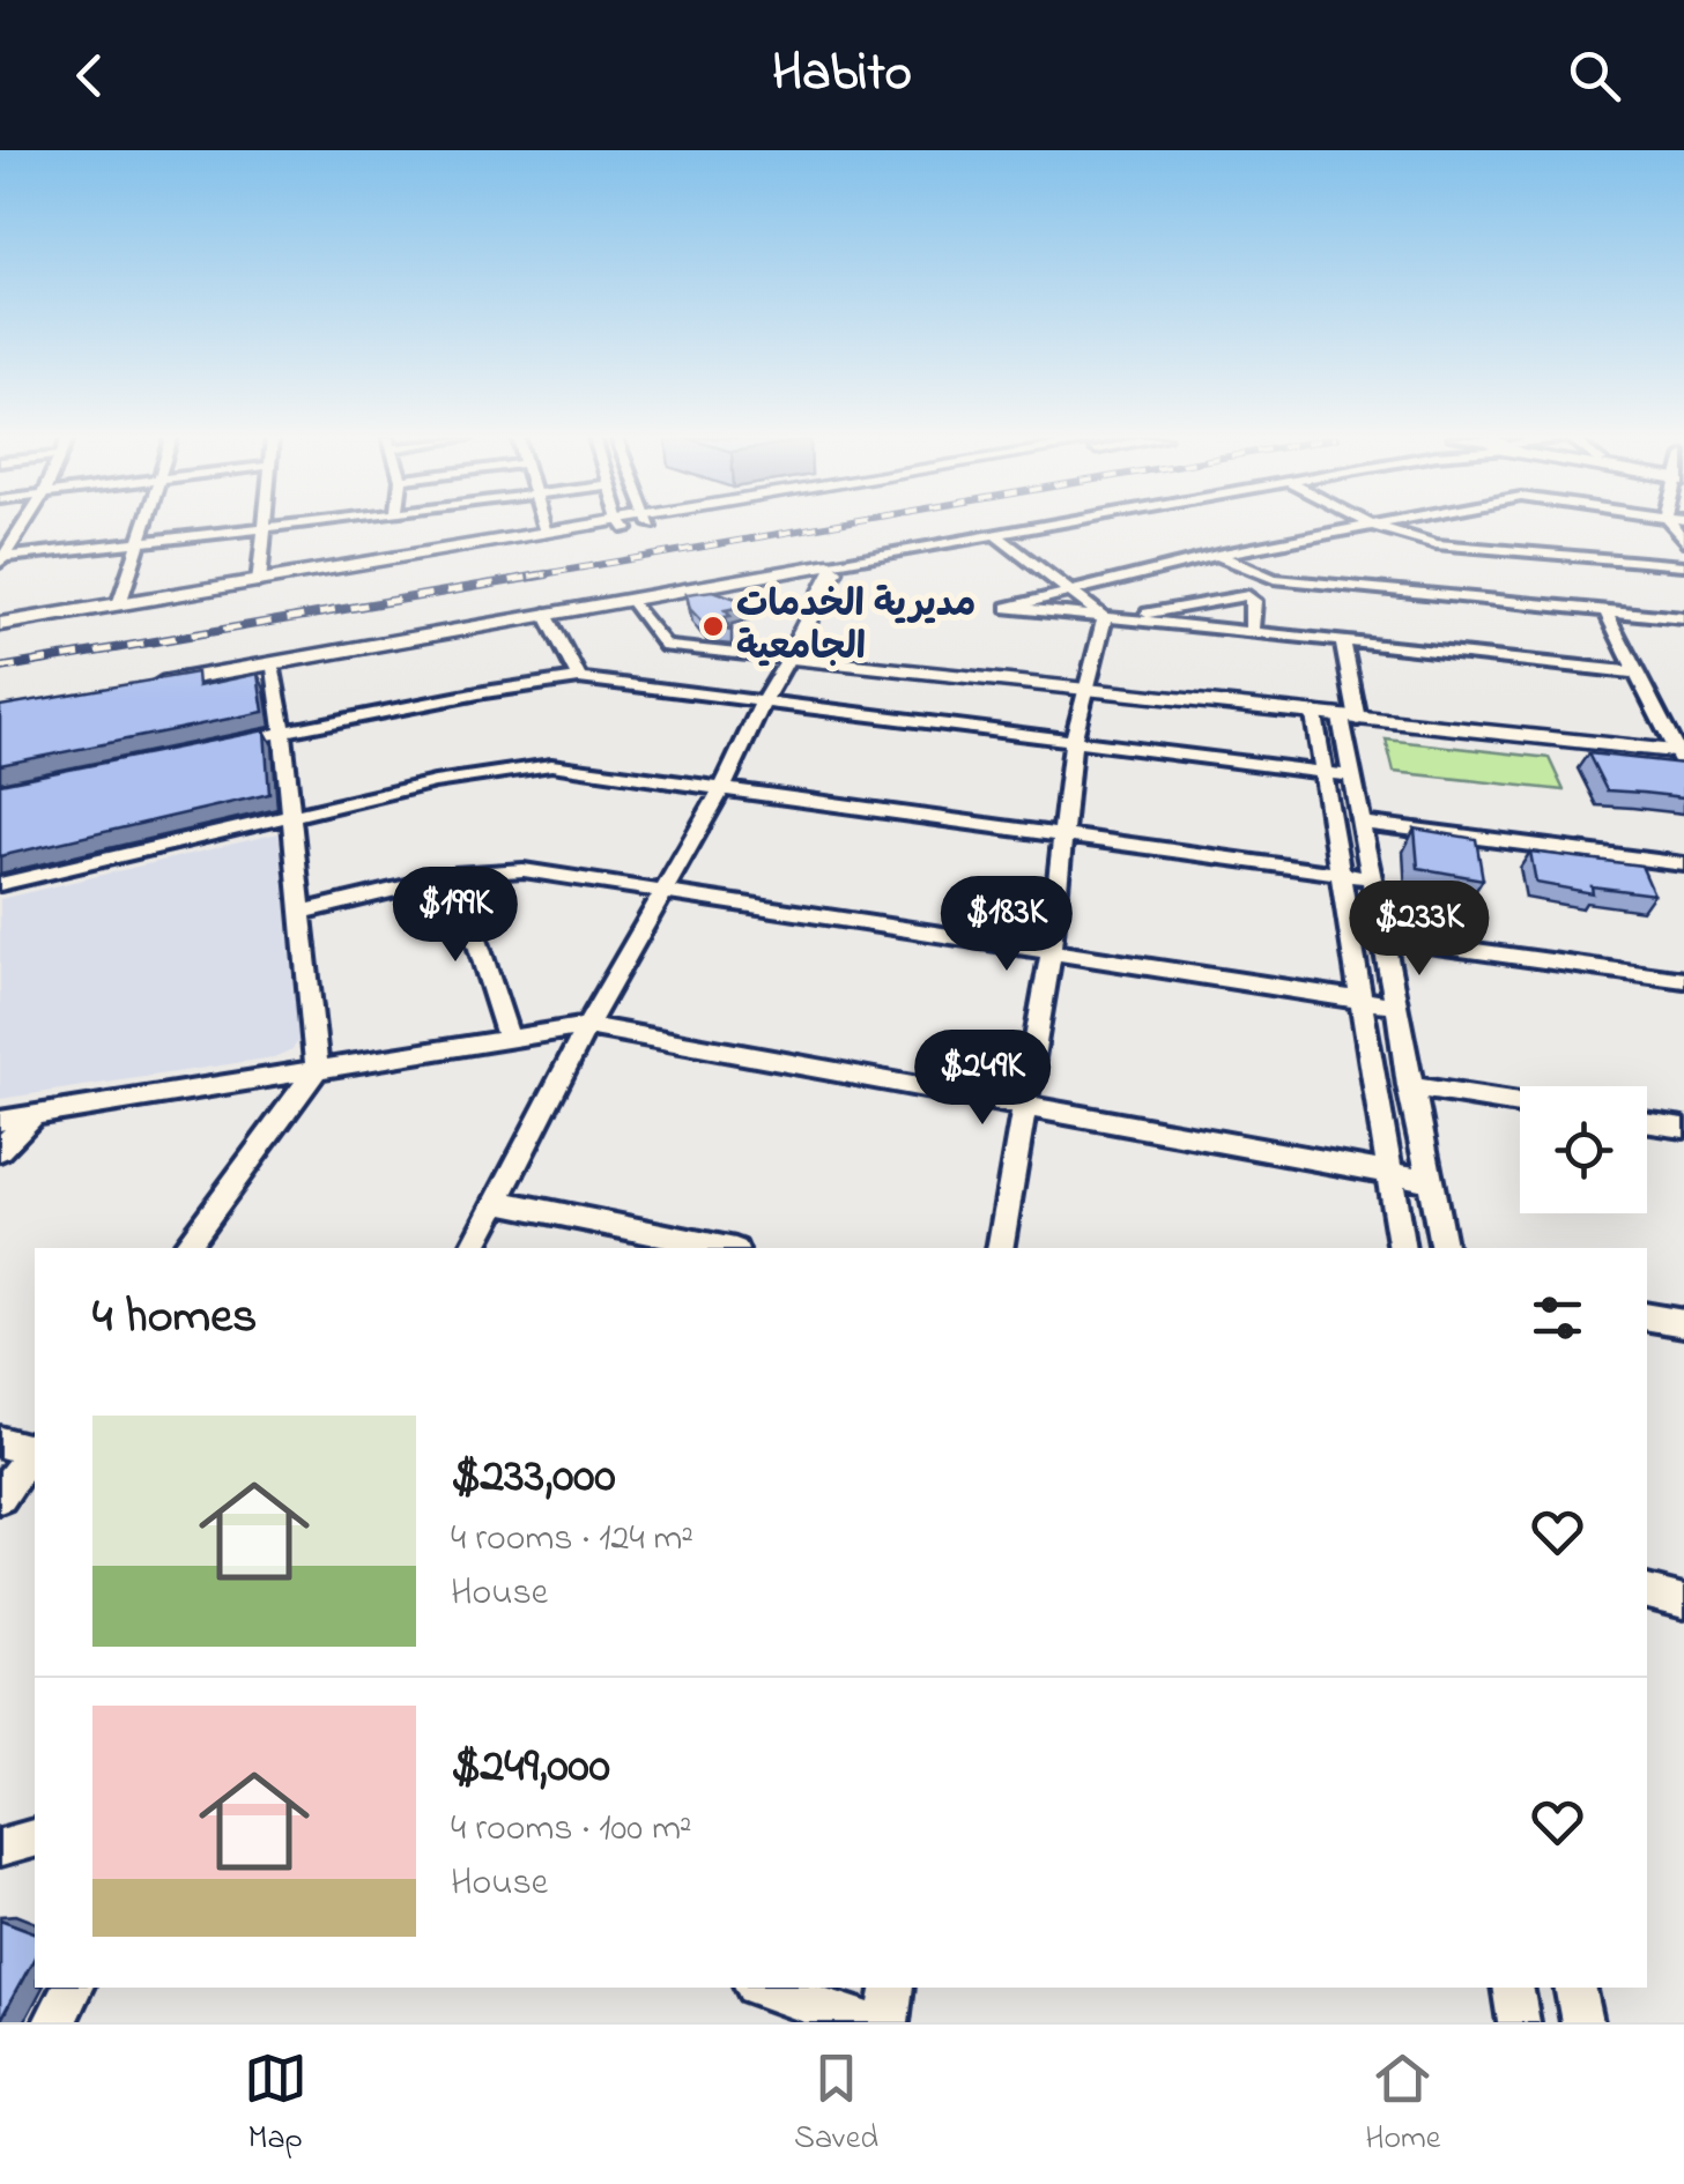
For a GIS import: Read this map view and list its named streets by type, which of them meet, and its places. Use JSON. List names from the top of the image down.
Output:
{
  "places": ["مديرية الخدمات الجامعية"],
  "page": {
    "header": "Habito",
    "price": [
      "$199K",
      "$183K",
      "$233K",
      "$249K"
    ],
    "heading": "4 homes",
    "list": [
      {
        "name": "$233,000",
        "note": "4 rooms · 124 m² · House"
      },
      {
        "name": "$249,000",
        "note": "4 rooms · 100 m² · House"
      }
    ],
    "tabs": ["Map", "Saved", "Home"]
  }
}
